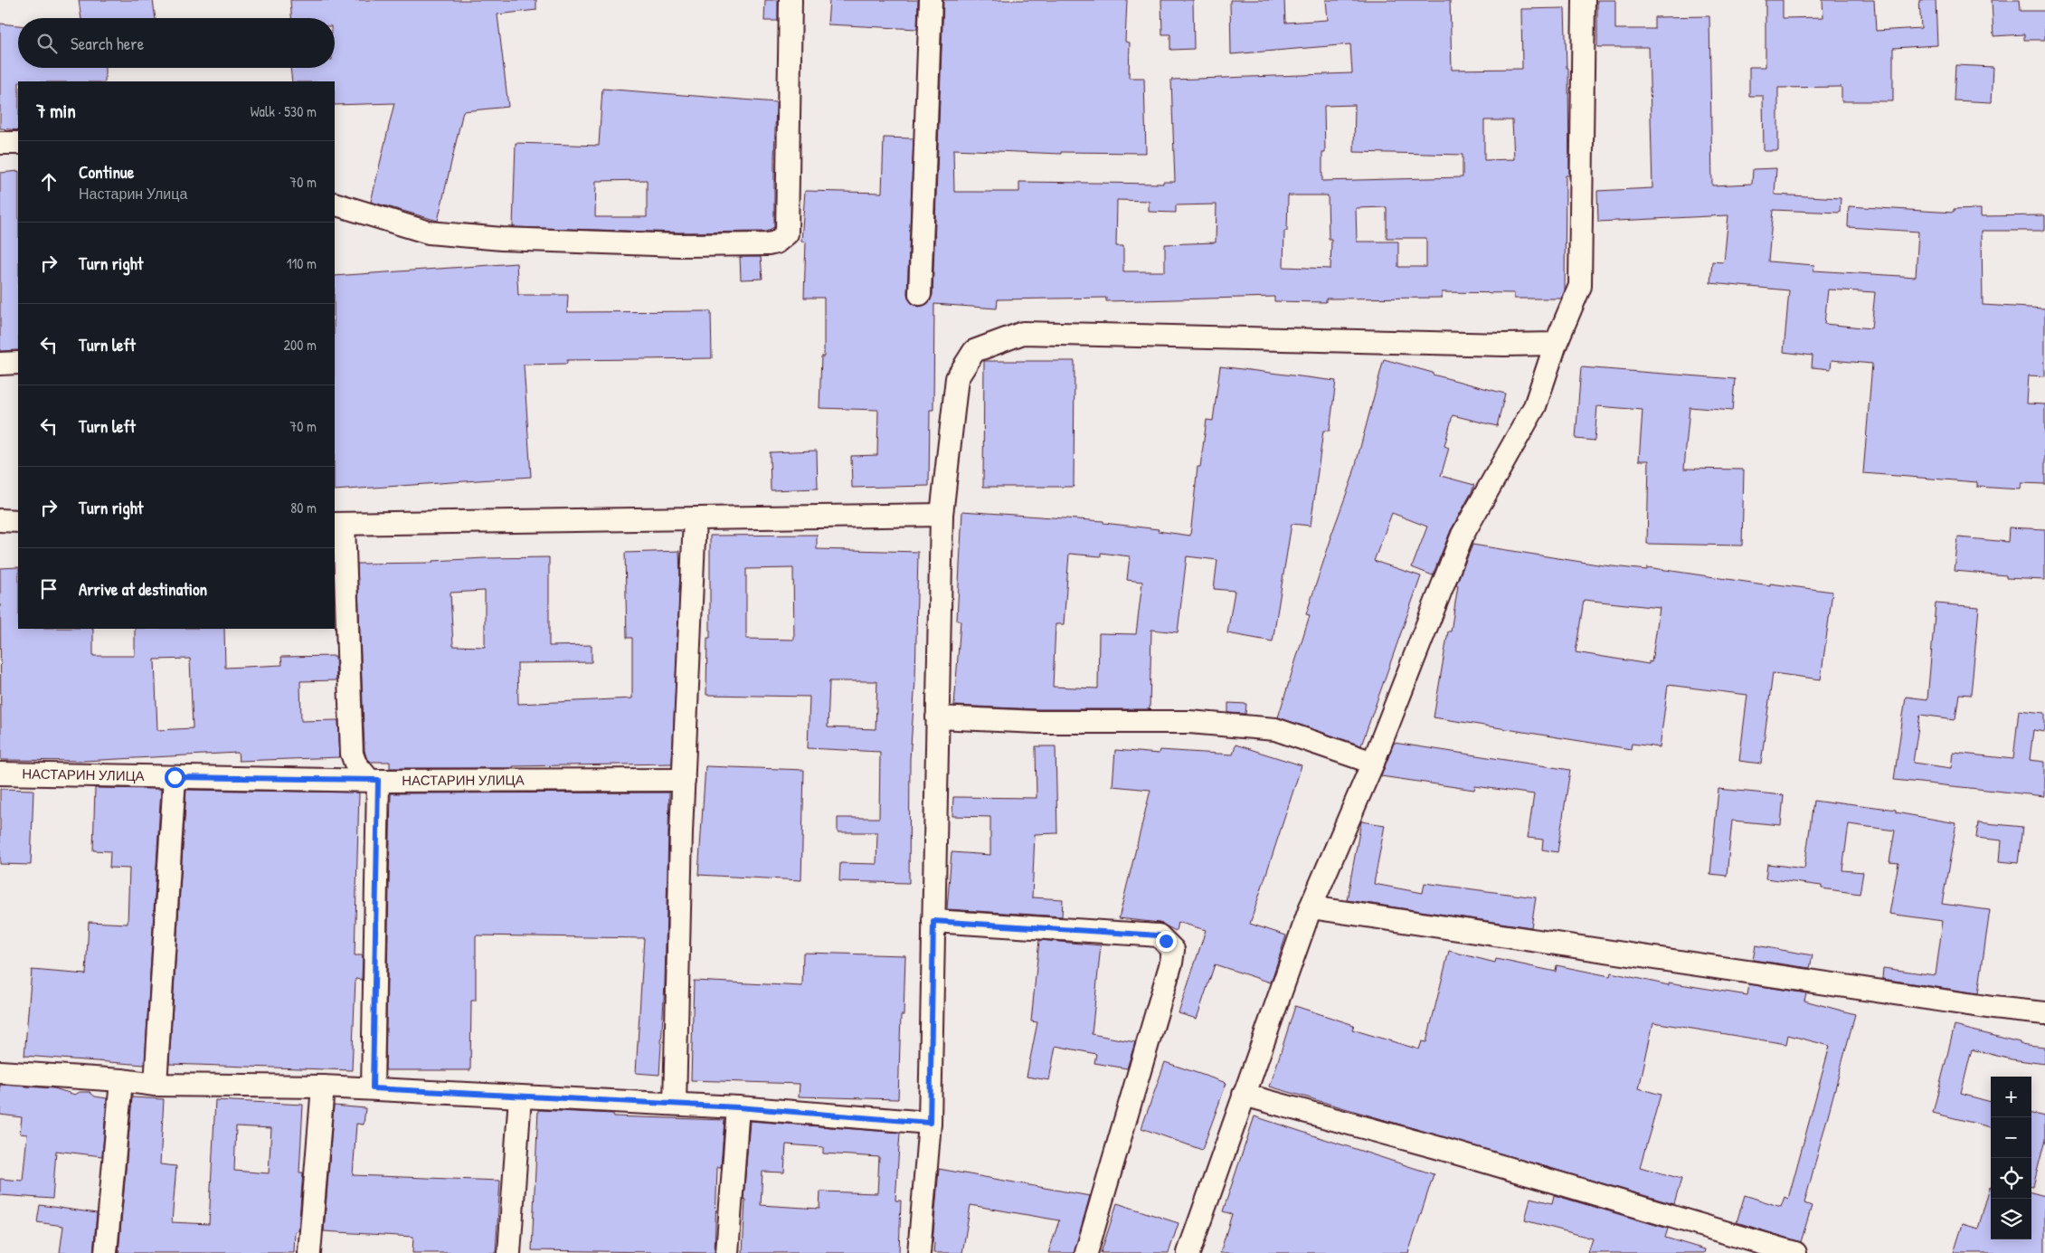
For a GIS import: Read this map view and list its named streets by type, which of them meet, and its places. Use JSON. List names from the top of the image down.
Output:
{
  "streets": {
    "street": ["НАСТАРИН УЛИЦА"]
  },
  "page": {
    "search": "Search here",
    "heading": ["7 min", "Walk · 530 m"],
    "list": [
      ["Continue", "Настарин Улица", "70 m"],
      ["Turn right", "110 m"],
      ["Turn left", "200 m"],
      ["Turn left", "70 m"],
      ["Turn right", "80 m"],
      "Arrive at destination"
    ],
    "map_buttons": ["+", "−"]
  }
}
